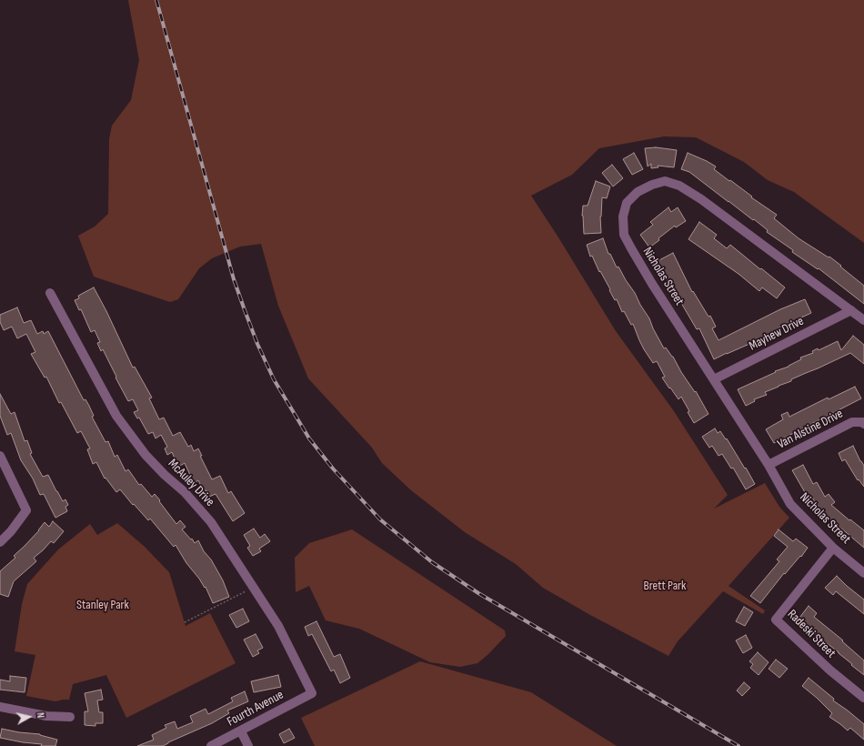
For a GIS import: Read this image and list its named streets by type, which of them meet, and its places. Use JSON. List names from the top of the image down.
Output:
{
  "streets": {
    "street": [
      "Nicholas Street",
      "Mayhew Drive",
      "Van Alstine Drive",
      "McAuley Drive",
      "Radeski Street",
      "Fourth Avenue"
    ]
  },
  "crossings": [
    ["Nicholas Street", "Mayhew Drive"],
    ["Nicholas Street", "Van Alstine Drive"],
    ["Nicholas Street", "Radeski Street"],
    ["McAuley Drive", "Fourth Avenue"]
  ],
  "parks": ["Brett Park", "Stanley Park"],
  "north": "right"
}
